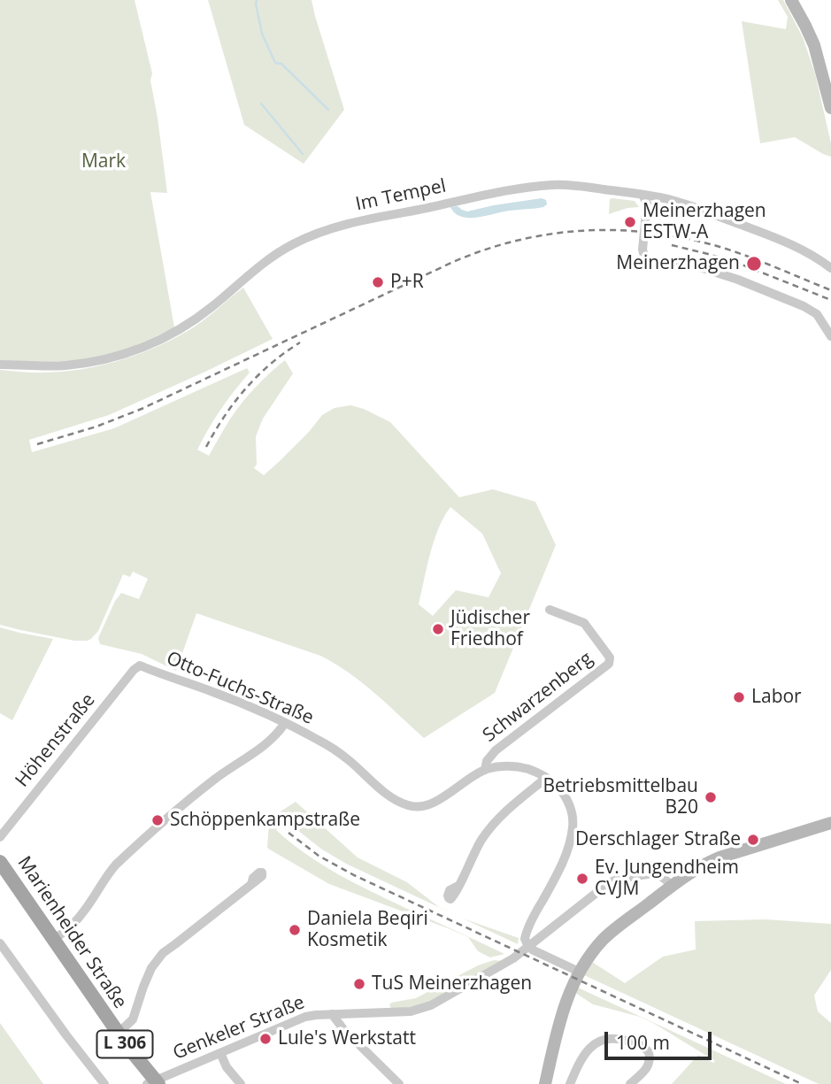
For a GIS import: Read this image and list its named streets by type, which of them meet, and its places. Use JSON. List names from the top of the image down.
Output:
{
  "streets": {
    "main road": ["Marienheider Straße", "L 306"],
    "street": [
      "Im Tempel",
      "Otto-Fuchs-Straße",
      "Schwarzenberg",
      "Höhenstraße",
      "Genkeler Straße"
    ]
  },
  "crossings": [
    ["Otto-Fuchs-Straße", "Schwarzenberg"],
    ["Otto-Fuchs-Straße", "Höhenstraße"],
    ["Otto-Fuchs-Straße", "Genkeler Straße"],
    ["Marienheider Straße", "Genkeler Straße"]
  ],
  "parks": ["Mark"],
  "places": [
    "Meinerzhagen ESTW-A",
    "Meinerzhagen",
    "P+R",
    "Jüdischer Friedhof",
    "Labor",
    "Betriebsmittelbau B20",
    "Schöppenkampstraße",
    "Derschlager Straße",
    "Ev. Jungendheim CVJM",
    "Daniela Beqiri Kosmetik",
    "TuS Meinerzhagen",
    "Lule's Werkstatt"
  ],
  "scale_bar": "100 m"
}
